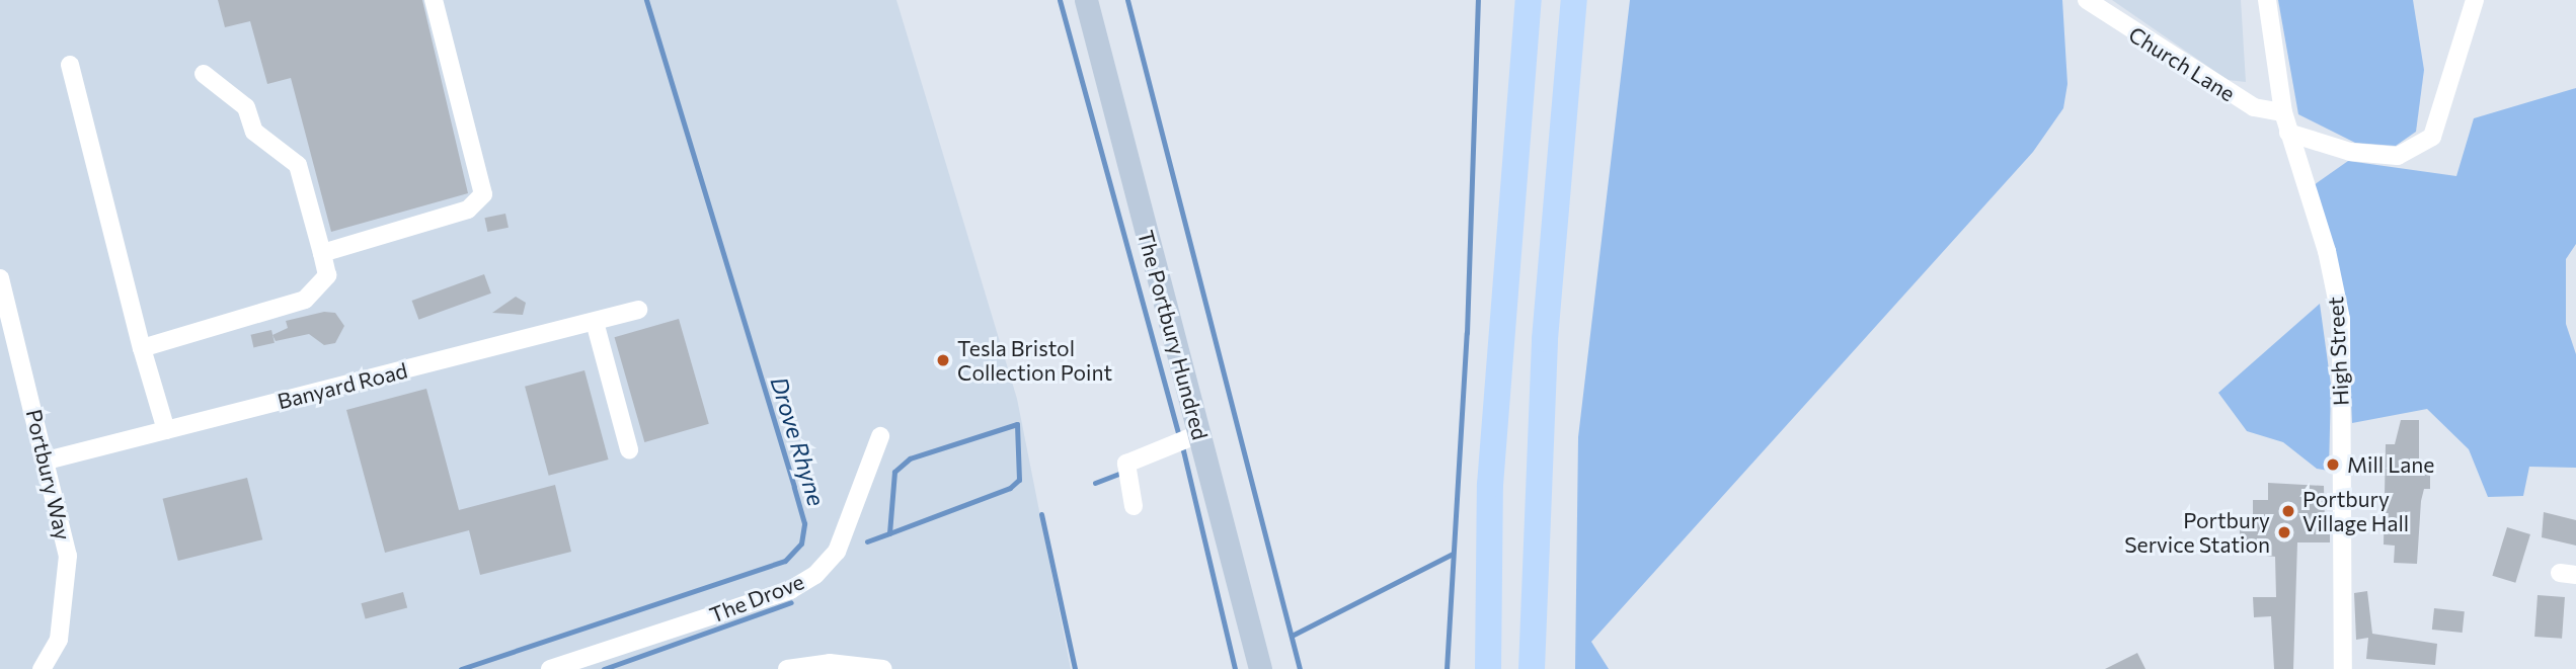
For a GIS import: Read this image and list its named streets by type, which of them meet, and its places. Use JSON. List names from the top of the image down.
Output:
{
  "streets": {
    "main road": ["The Portbury Hundred"],
    "street": [
      "Church Lane",
      "High Street",
      "Banyard Road",
      "Portbury Way",
      "The Drove"
    ]
  },
  "crossings": [
    ["Church Lane", "High Street"],
    ["Banyard Road", "Portbury Way"]
  ],
  "water": ["Drove Rhyne"],
  "places": [
    "Tesla Bristol Collection Point",
    "Mill Lane",
    "Portbury Village Hall",
    "Portbury Service Station"
  ]
}
